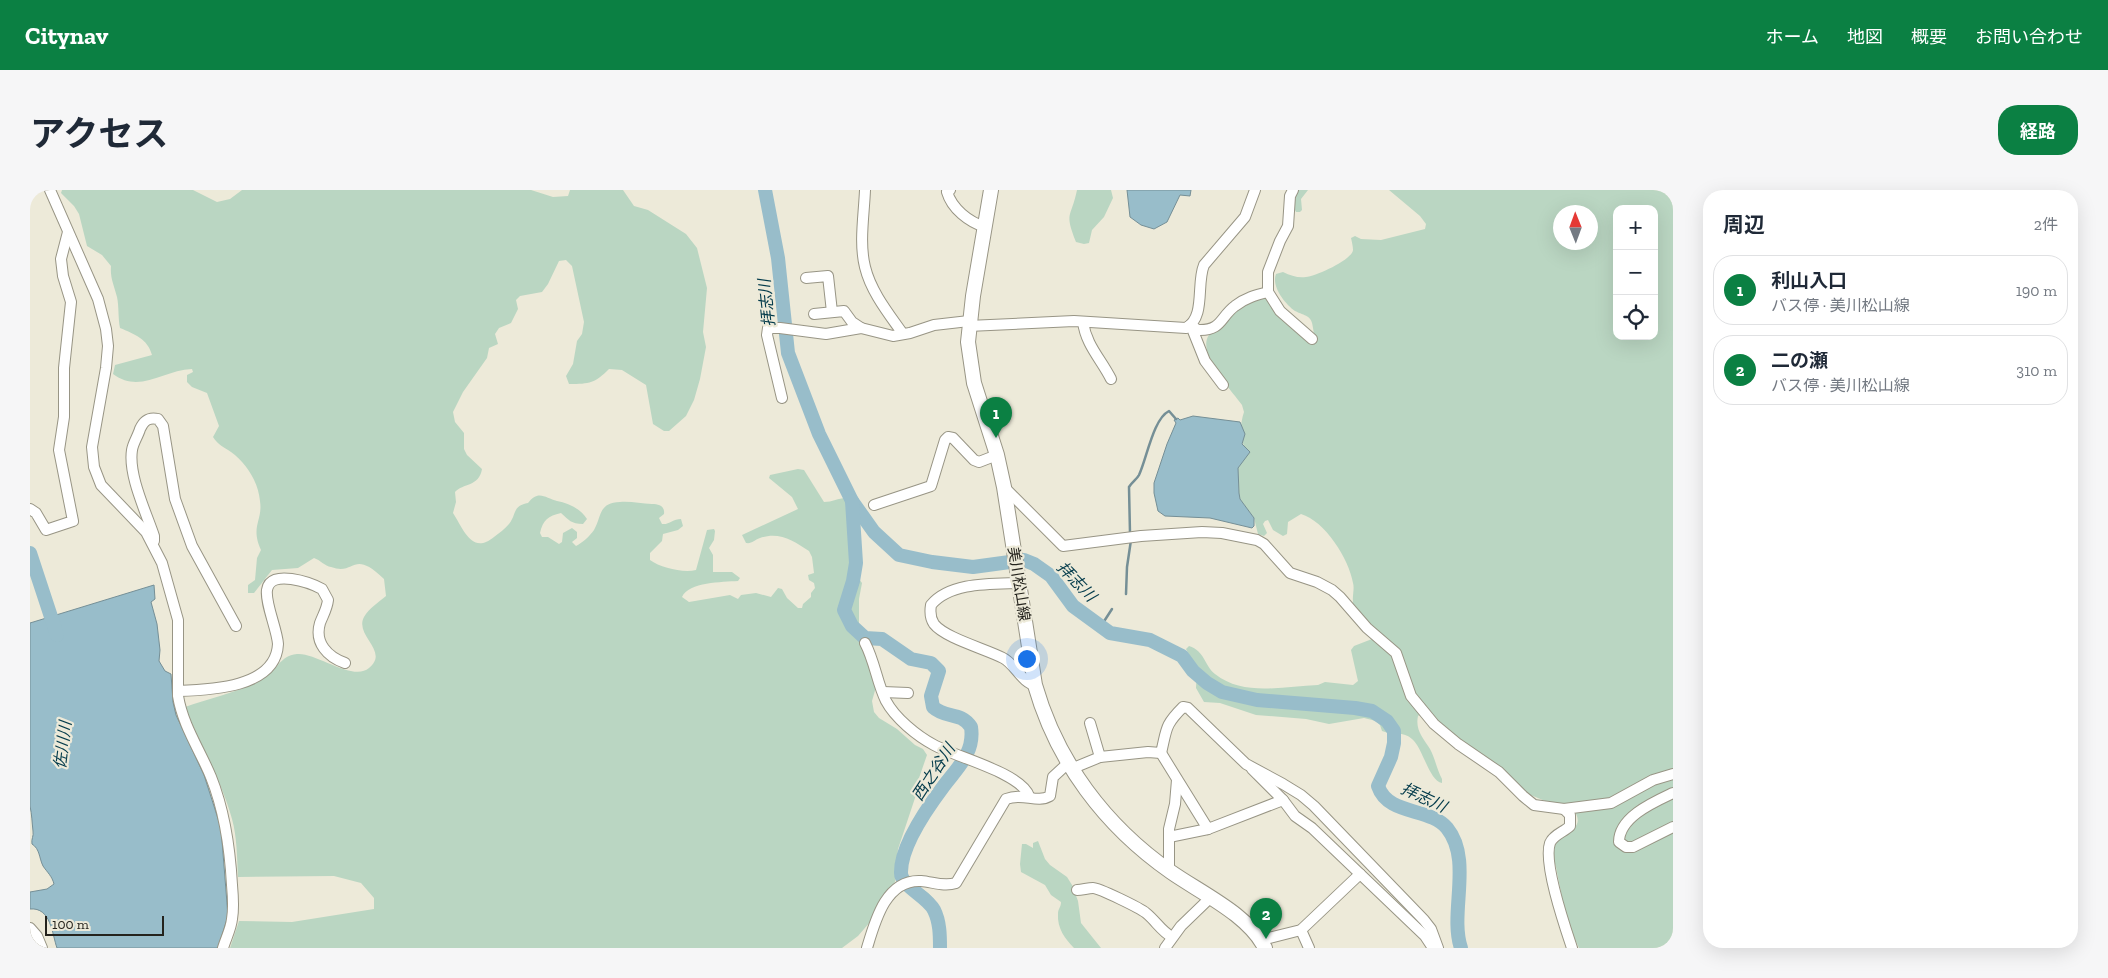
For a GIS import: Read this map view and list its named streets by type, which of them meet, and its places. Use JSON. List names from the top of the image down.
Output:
{
  "streets": {
    "main road": ["美川松山線"]
  },
  "water": ["拝志川", "佐川川", "西之谷川"],
  "scale_bar": "100 m",
  "north": "top",
  "page": {
    "header": "Citynav",
    "nav": [
      "ホーム",
      "地図",
      "概要",
      "お問い合わせ"
    ],
    "title": "アクセス",
    "buttons": "経路",
    "heading": ["周辺", "2件"],
    "map_buttons": ["+", "−"],
    "list": [
      {
        "mark": "1",
        "name": "利山入口",
        "note": "バス停 · 美川松山線",
        "value": "190 m"
      },
      {
        "mark": "2",
        "name": "二の瀬",
        "note": "バス停 · 美川松山線",
        "value": "310 m"
      }
    ],
    "pins": ["1", "2"],
    "scale": "100 m"
  }
}
